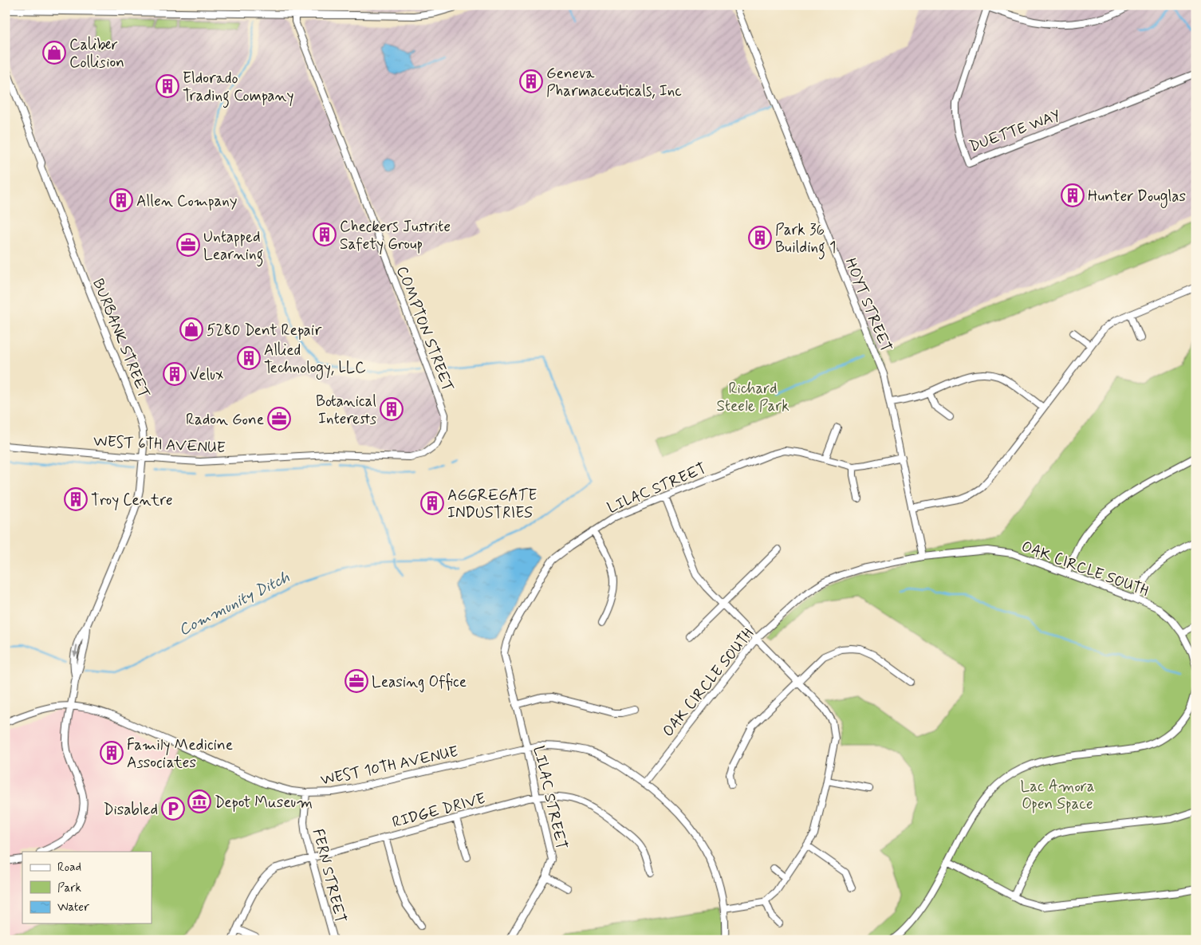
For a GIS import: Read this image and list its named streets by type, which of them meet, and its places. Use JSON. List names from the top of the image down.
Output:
{
  "streets": {
    "street": [
      "DUETTE WAY",
      "HOYT STREET",
      "COMPTON STREET",
      "BURBANK STREET",
      "WEST 6TH AVENUE",
      "LILAC STREET",
      "OAK CIRCLE SOUTH",
      "WEST 10TH AVENUE",
      "RIDGE DRIVE",
      "FERN STREET"
    ]
  },
  "crossings": [
    ["HOYT STREET", "LILAC STREET"],
    ["HOYT STREET", "OAK CIRCLE SOUTH"],
    ["COMPTON STREET", "WEST 6TH AVENUE"],
    ["BURBANK STREET", "WEST 6TH AVENUE"],
    ["BURBANK STREET", "WEST 10TH AVENUE"],
    ["LILAC STREET", "WEST 10TH AVENUE"],
    ["LILAC STREET", "RIDGE DRIVE"],
    ["OAK CIRCLE SOUTH", "WEST 10TH AVENUE"],
    ["WEST 10TH AVENUE", "FERN STREET"],
    ["RIDGE DRIVE", "FERN STREET"]
  ],
  "water": ["Community Ditch"],
  "parks": ["Richard Steele Park", "Lac Amora Open Space"],
  "places": {
    "shop": ["Caliber Collision", "5280 Dent Repair"],
    "building": [
      "Geneva Pharmaceuticals, Inc",
      "Eldorado Trading Company",
      "Hunter Douglas",
      "Allen Company",
      "Checkers Justrite Safety Group",
      "Park 36 Building 1",
      "Allied Technology, LLC",
      "Velux",
      "Botanical Interests",
      "Troy Centre",
      "AGGREGATE INDUSTRIES",
      "Family Medicine Associates"
    ],
    "office": ["Untapped Learning", "Radon Gone", "Leasing Office"],
    "museum": ["Depot Museum"],
    "parking": ["Disabled"]
  },
  "legend": ["Road", "Park", "Water"]
}
